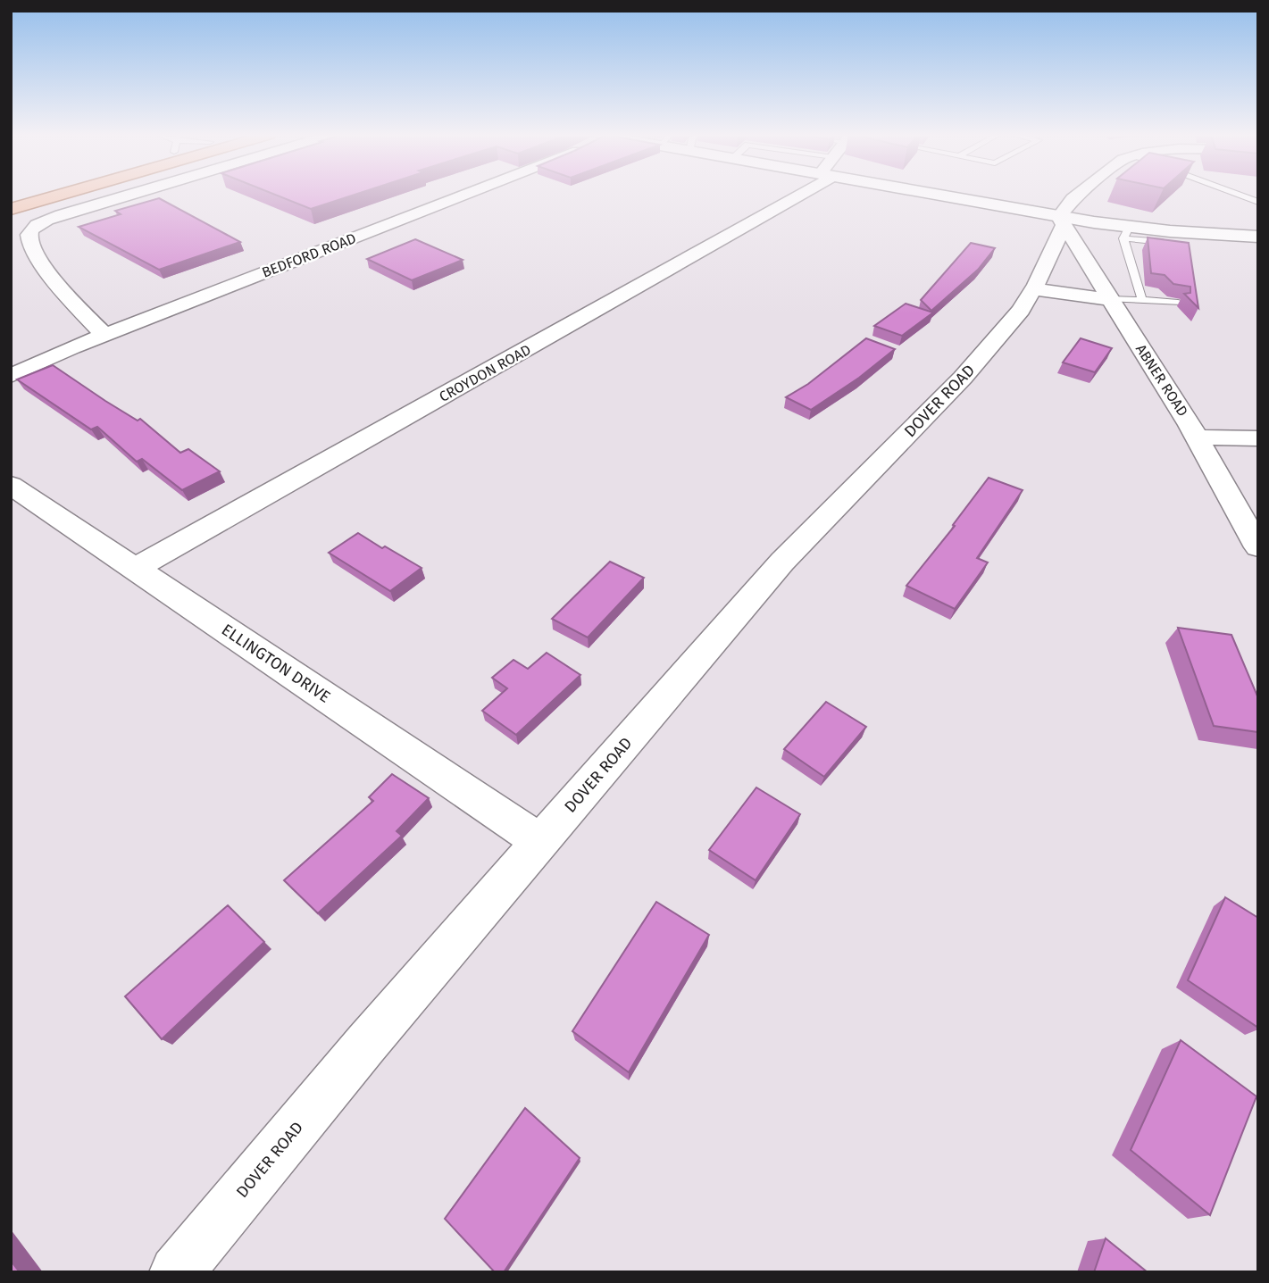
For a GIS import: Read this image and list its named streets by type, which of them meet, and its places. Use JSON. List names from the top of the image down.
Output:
{
  "streets": {
    "street": [
      "BEDFORD ROAD",
      "CROYDON ROAD",
      "ABNER ROAD",
      "DOVER ROAD",
      "ELLINGTON DRIVE"
    ]
  },
  "crossings": [
    ["CROYDON ROAD", "ELLINGTON DRIVE"],
    ["ABNER ROAD", "DOVER ROAD"],
    ["DOVER ROAD", "ELLINGTON DRIVE"]
  ]
}
